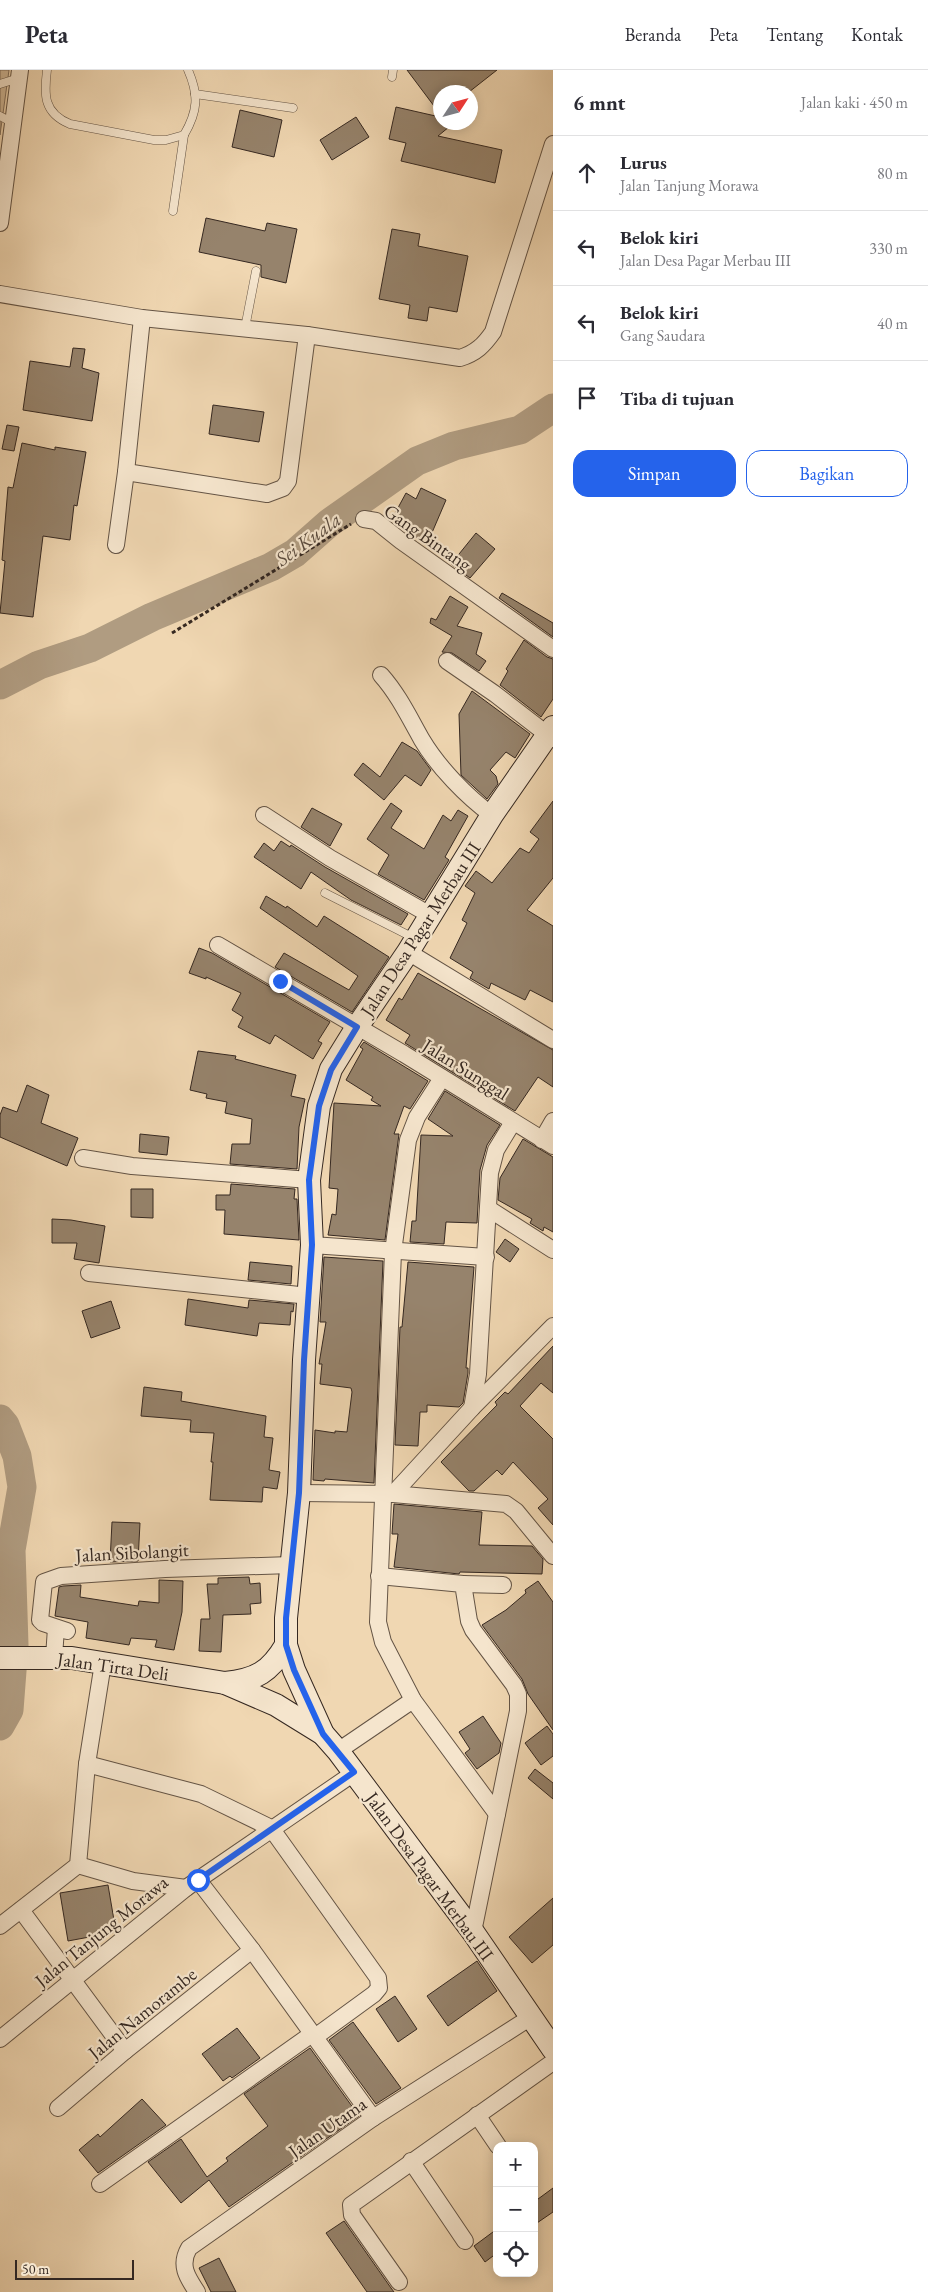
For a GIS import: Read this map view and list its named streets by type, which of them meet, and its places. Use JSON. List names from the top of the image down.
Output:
{
  "streets": {
    "street": [
      "Gang Bintang",
      "Jalan Desa Pagar Merbau III",
      "Jalan Sunggal",
      "Jalan Sibolangit",
      "Jalan Tirta Deli",
      "Jalan Tanjung Morawa",
      "Jalan Namorambe",
      "Jalan Utama"
    ]
  },
  "crossings": [
    ["Jalan Desa Pagar Merbau III", "Jalan Sunggal"],
    ["Jalan Desa Pagar Merbau III", "Jalan Sibolangit"],
    ["Jalan Desa Pagar Merbau III", "Jalan Tirta Deli"],
    ["Jalan Desa Pagar Merbau III", "Jalan Tanjung Morawa"],
    ["Jalan Desa Pagar Merbau III", "Jalan Utama"],
    ["Jalan Sibolangit", "Jalan Tirta Deli"]
  ],
  "water": ["Sei Kuala"],
  "scale_bar": "50 m",
  "north": "top right",
  "page": {
    "header": "Peta",
    "nav": [
      "Beranda",
      "Peta",
      "Tentang",
      "Kontak"
    ],
    "heading": ["6 mnt", "Jalan kaki · 450 m"],
    "list": [
      ["Lurus", "Jalan Tanjung Morawa", "80 m"],
      ["Belok kiri", "Jalan Desa Pagar Merbau III", "330 m"],
      ["Belok kiri", "Gang Saudara", "40 m"],
      "Tiba di tujuan"
    ],
    "buttons": ["Simpan", "Bagikan"],
    "map_buttons": ["+", "−"],
    "scale": "50 m"
  }
}
